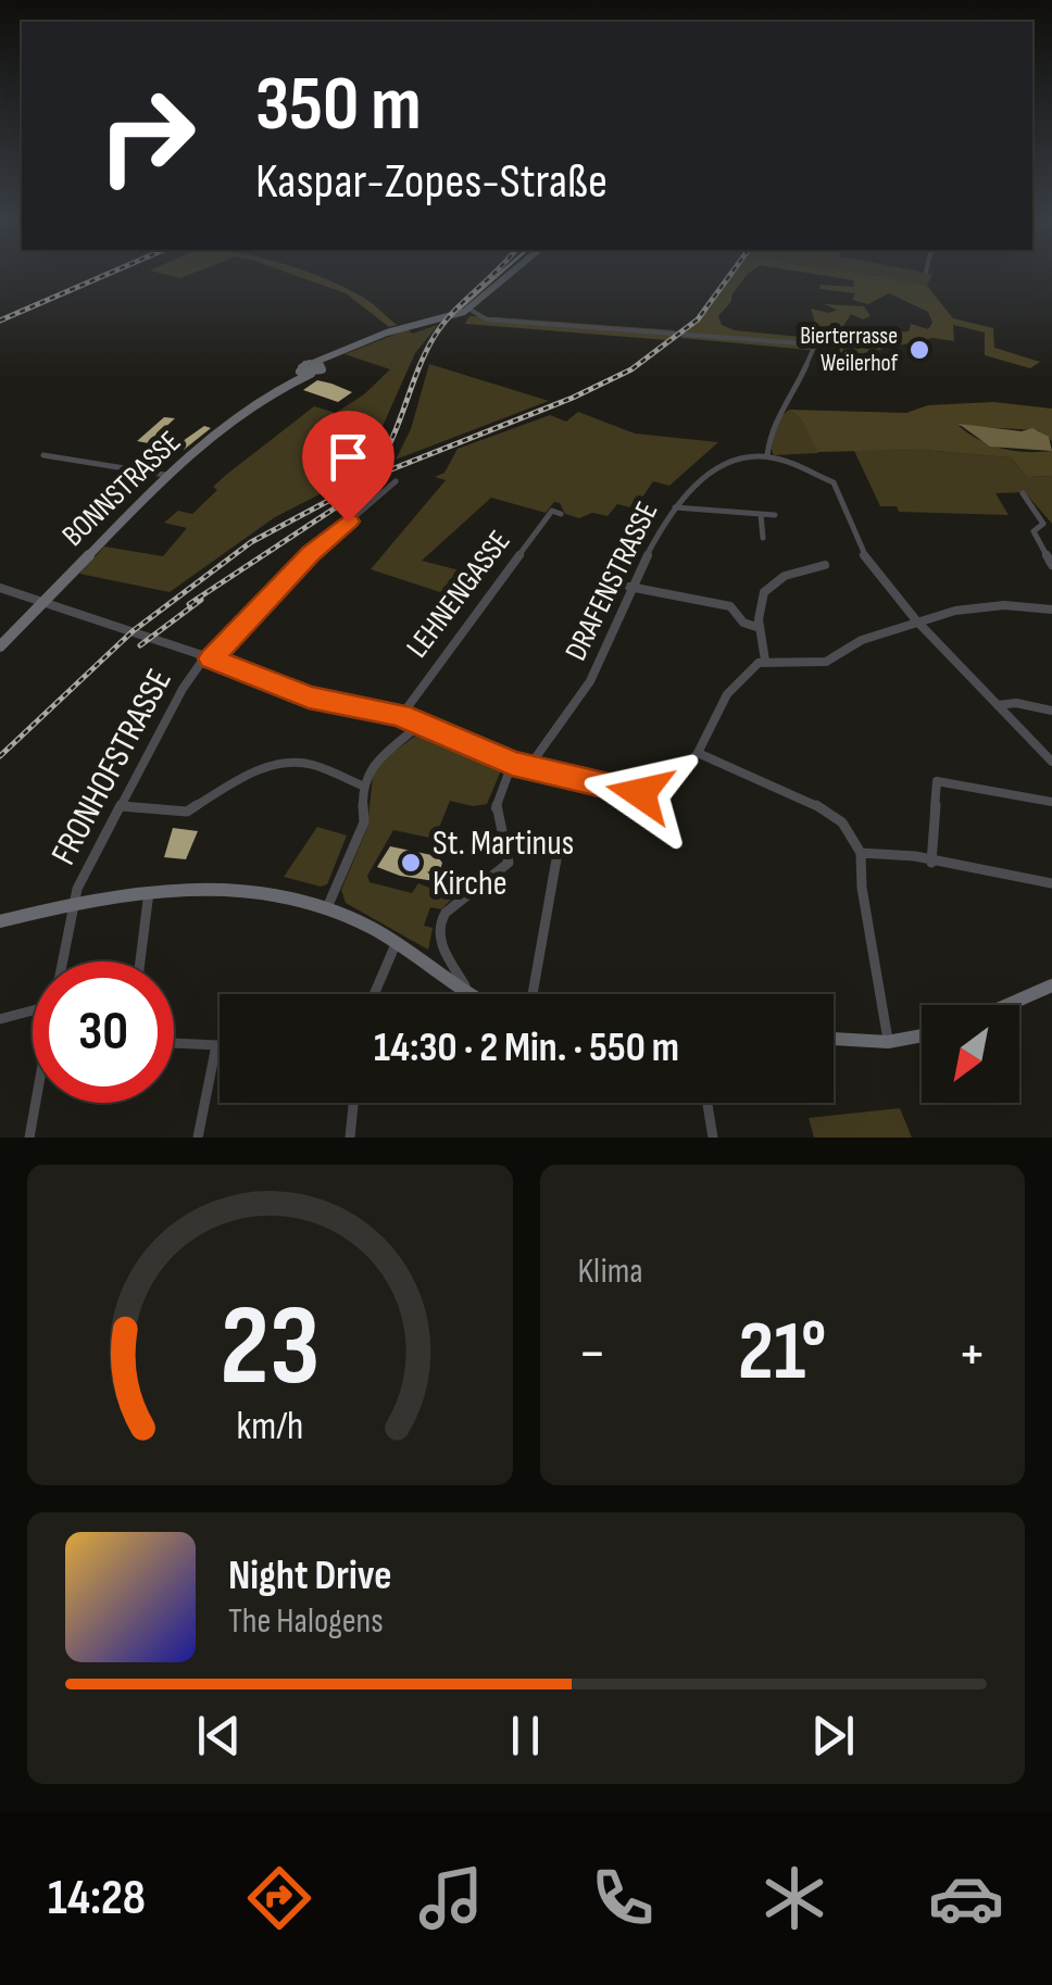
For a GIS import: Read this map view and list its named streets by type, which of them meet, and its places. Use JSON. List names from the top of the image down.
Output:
{
  "streets": {
    "main road": ["BONNSTRASSE"],
    "street": ["DRAFENSTRASSE", "LEHNENGASSE", "FRONHOFSTRASSE"]
  },
  "places": ["Bierterrasse Weilerhof", "St. Martinus Kirche"],
  "north": "bottom left",
  "page": {
    "turn": ["350 m", "Kaspar-Zopes-Straße"],
    "limit": "30",
    "trip": "14:30 · 2 Min. · 550 m",
    "tile": "Klima",
    "heat": ["−", "21°", "+"],
    "song": ["Night Drive", "The Halogens"],
    "tabs": "14:28",
    "gauge": ["23", "km/h"]
  }
}
